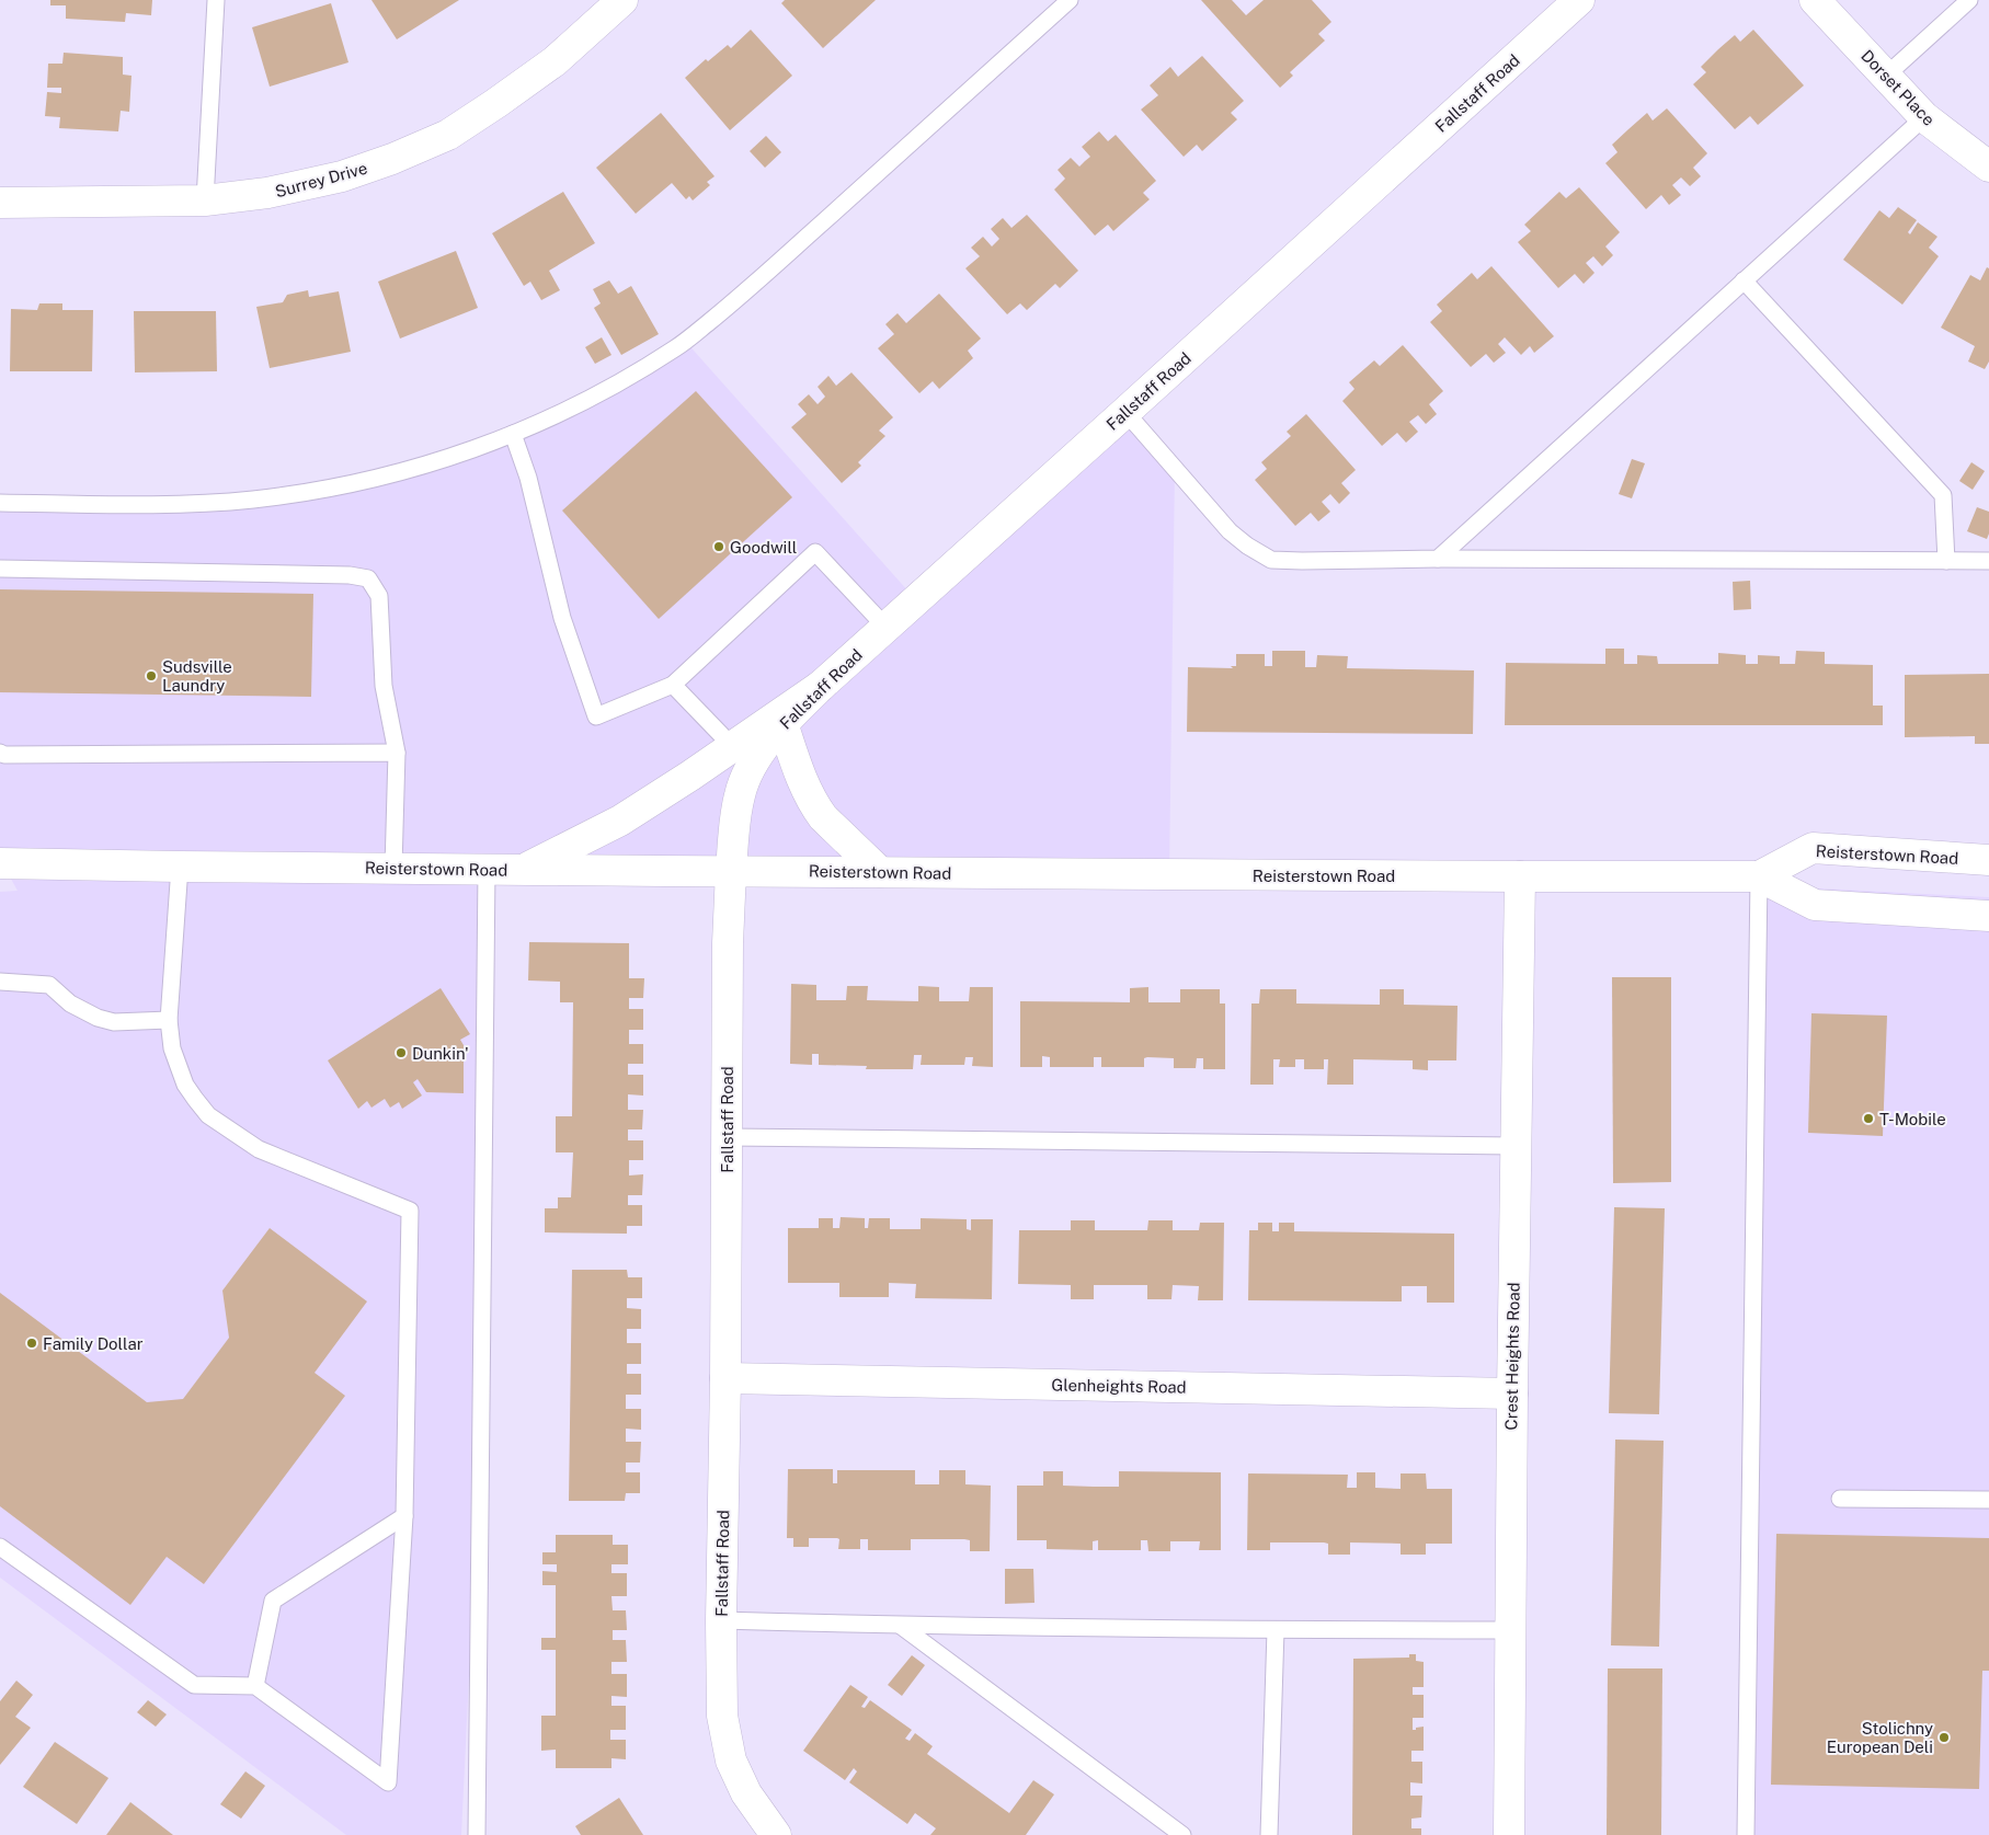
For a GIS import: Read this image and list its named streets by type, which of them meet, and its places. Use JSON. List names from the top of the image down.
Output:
{
  "streets": {
    "street": [
      "Dorset Place",
      "Fallstaff Road",
      "Surrey Drive",
      "Reisterstown Road",
      "Crest Heights Road",
      "Glenheights Road"
    ]
  },
  "crossings": [
    ["Fallstaff Road", "Reisterstown Road"],
    ["Fallstaff Road", "Glenheights Road"],
    ["Reisterstown Road", "Crest Heights Road"],
    ["Crest Heights Road", "Glenheights Road"]
  ],
  "places": [
    "Goodwill",
    "Sudsville Laundry",
    "Dunkin'",
    "T-Mobile",
    "Family Dollar",
    "Stolichny European Deli"
  ]
}
